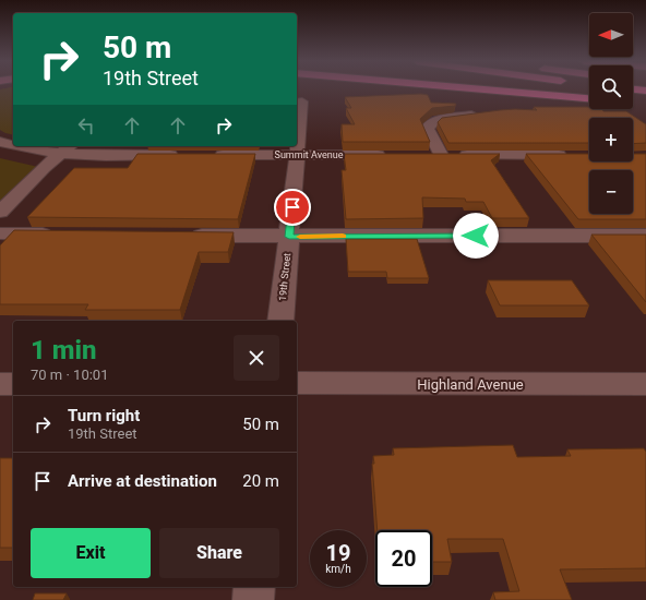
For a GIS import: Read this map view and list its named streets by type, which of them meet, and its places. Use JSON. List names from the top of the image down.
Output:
{
  "streets": {
    "street": ["Summit Avenue", "19th Street", "Highland Avenue"]
  },
  "crossings": [
    ["Summit Avenue", "19th Street"]
  ],
  "north": "left",
  "page": {
    "map_buttons": ["+", "−"],
    "turn": ["50 m", "19th Street"],
    "heading": ["1 min", "70 m · 10:01"],
    "list": [
      {
        "name": "Turn right",
        "note": "19th Street",
        "value": "50 m"
      },
      {
        "name": "Arrive at destination",
        "value": "20 m"
      }
    ],
    "buttons": ["Exit", "Share"],
    "speed": "19 km/h",
    "limit": "20"
  }
}
